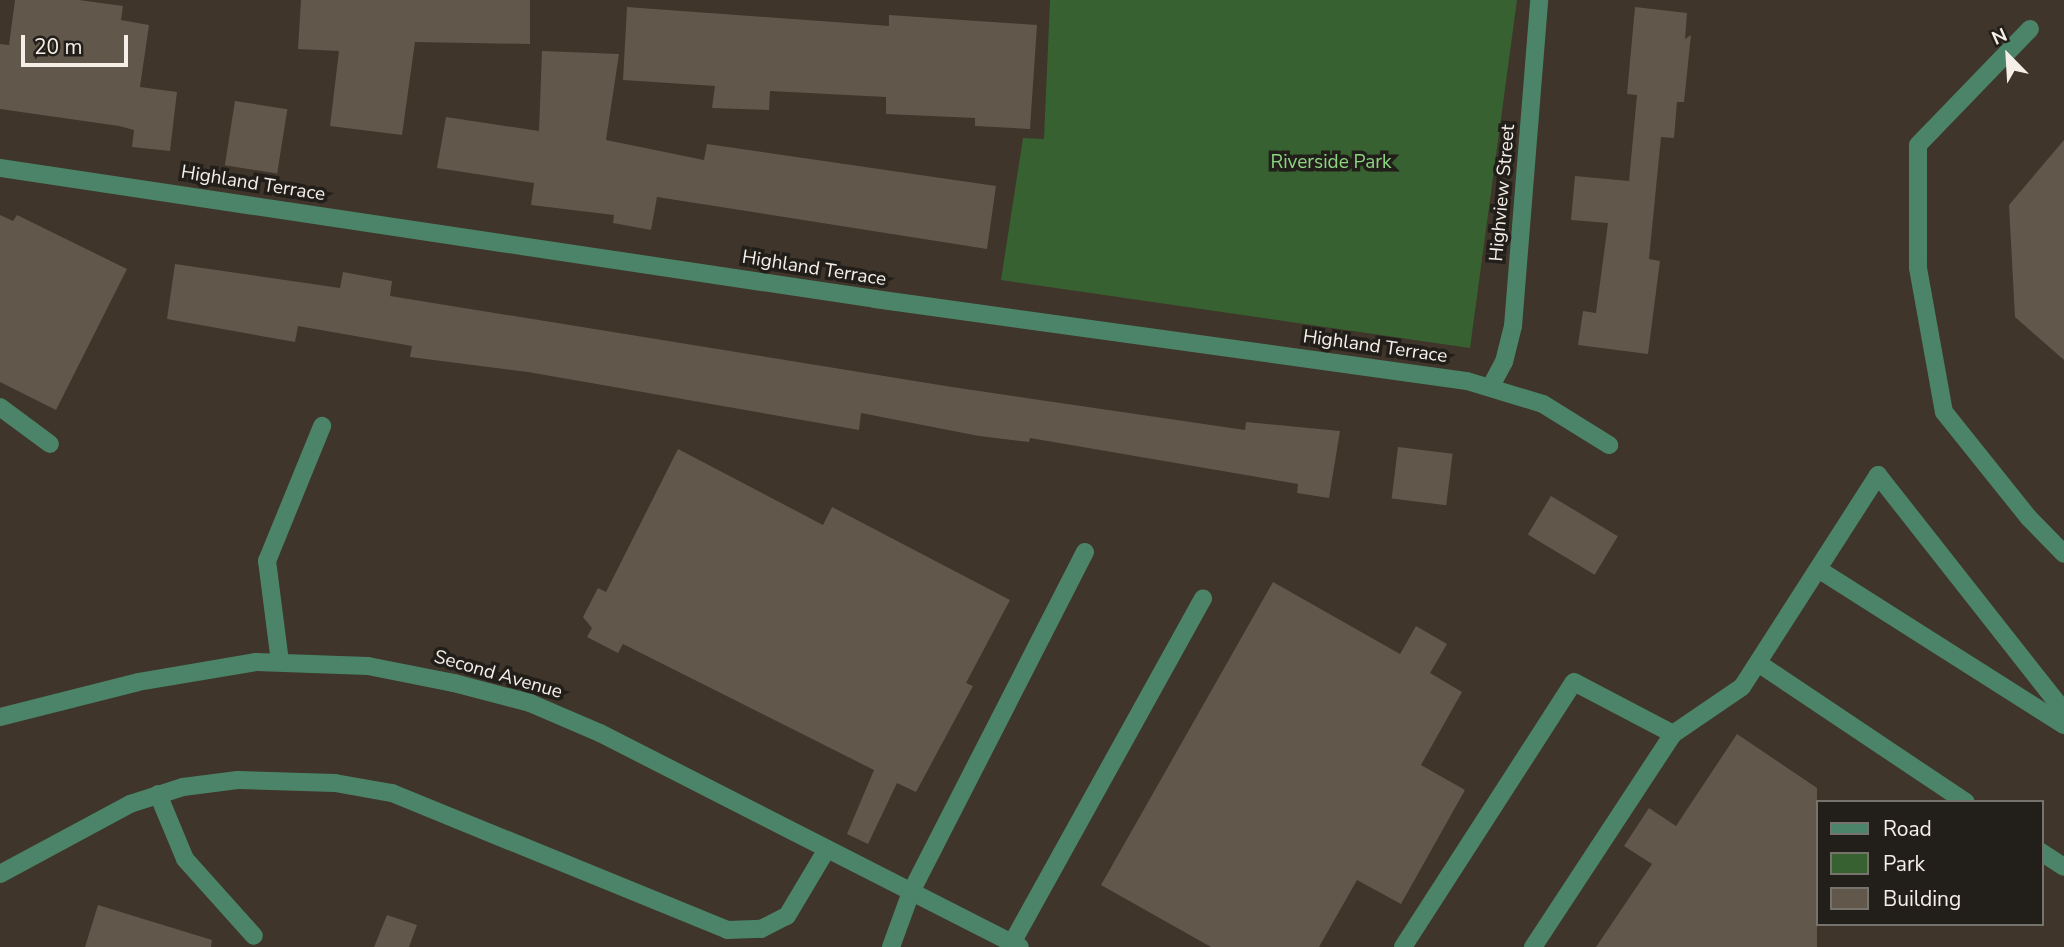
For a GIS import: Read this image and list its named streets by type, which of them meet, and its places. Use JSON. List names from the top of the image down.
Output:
{
  "streets": {
    "street": ["Highland Terrace", "Highview Street", "Second Avenue"]
  },
  "crossings": [
    ["Highland Terrace", "Highview Street"]
  ],
  "parks": ["Riverside Park"],
  "legend": ["Road", "Park", "Building"],
  "scale_bar": "20 m",
  "north": "top left"
}
